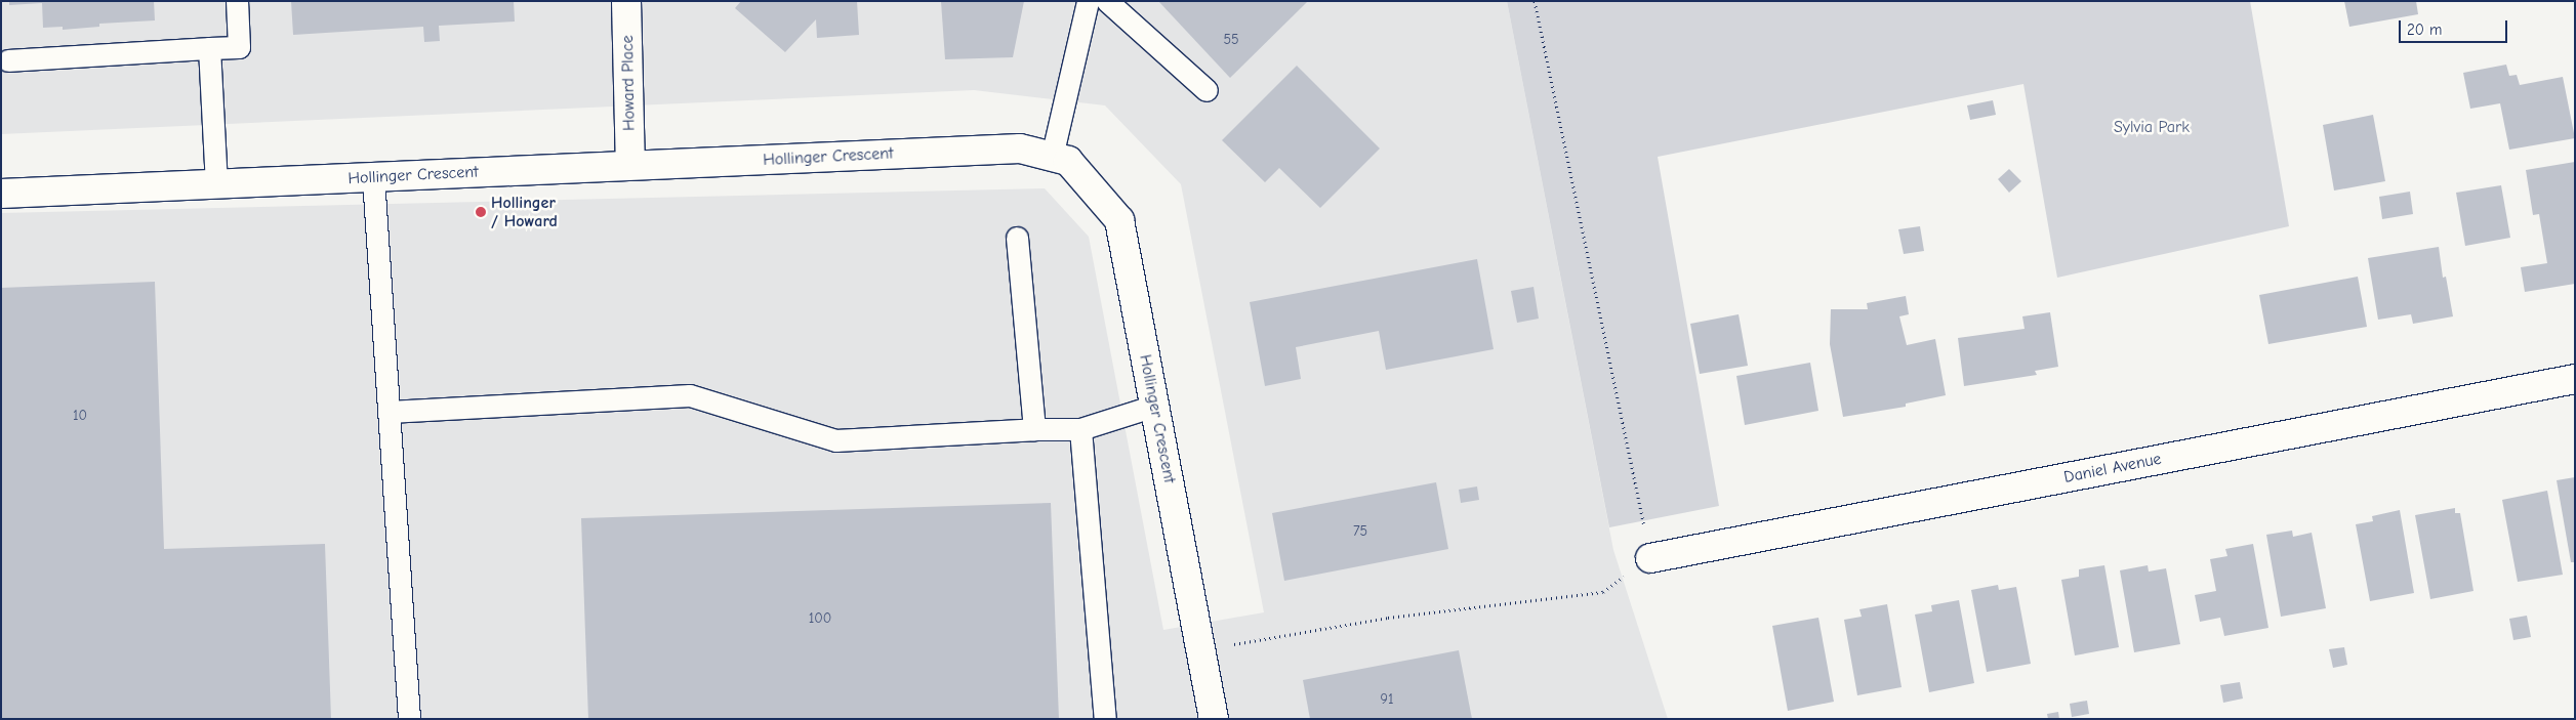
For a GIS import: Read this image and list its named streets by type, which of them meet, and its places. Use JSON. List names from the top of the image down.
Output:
{
  "streets": {
    "street": ["Howard Place", "Hollinger Crescent", "Daniel Avenue"]
  },
  "crossings": [
    ["Howard Place", "Hollinger Crescent"]
  ],
  "parks": ["Sylvia Park"],
  "places": ["Hollinger / Howard"],
  "house_numbers": [
    "55",
    "10",
    "75",
    "100",
    "91"
  ],
  "scale_bar": "20 m"
}
